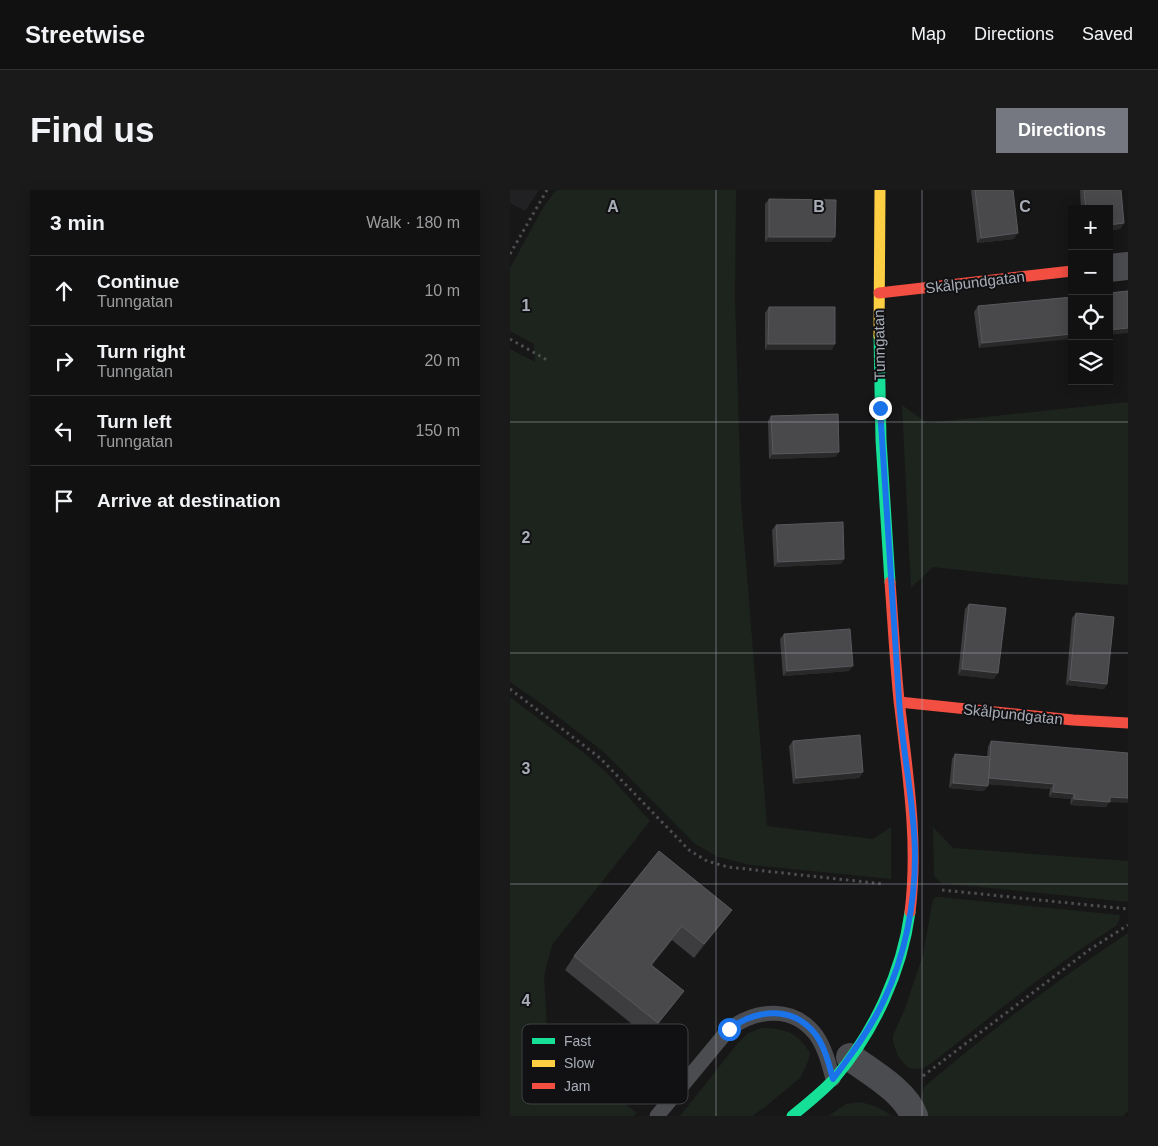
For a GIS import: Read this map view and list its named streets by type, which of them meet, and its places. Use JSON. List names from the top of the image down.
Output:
{
  "streets": {
    "street": ["Skålpundgatan", "Tunngatan"]
  },
  "crossings": [
    ["Skålpundgatan", "Tunngatan"]
  ],
  "legend": ["Fast", "Slow", "Jam"],
  "page": {
    "header": "Streetwise",
    "nav": ["Map", "Directions", "Saved"],
    "buttons": "Directions",
    "title": "Find us",
    "heading": ["3 min", "Walk · 180 m"],
    "map_buttons": ["+", "−"],
    "list": [
      ["Continue", "Tunngatan", "10 m"],
      ["Turn right", "Tunngatan", "20 m"],
      ["Turn left", "Tunngatan", "150 m"],
      "Arrive at destination"
    ]
  },
  "grid": {
    "columns": ["A", "B", "C"],
    "rows": [
      "1",
      "2",
      "3",
      "4"
    ]
  }
}
